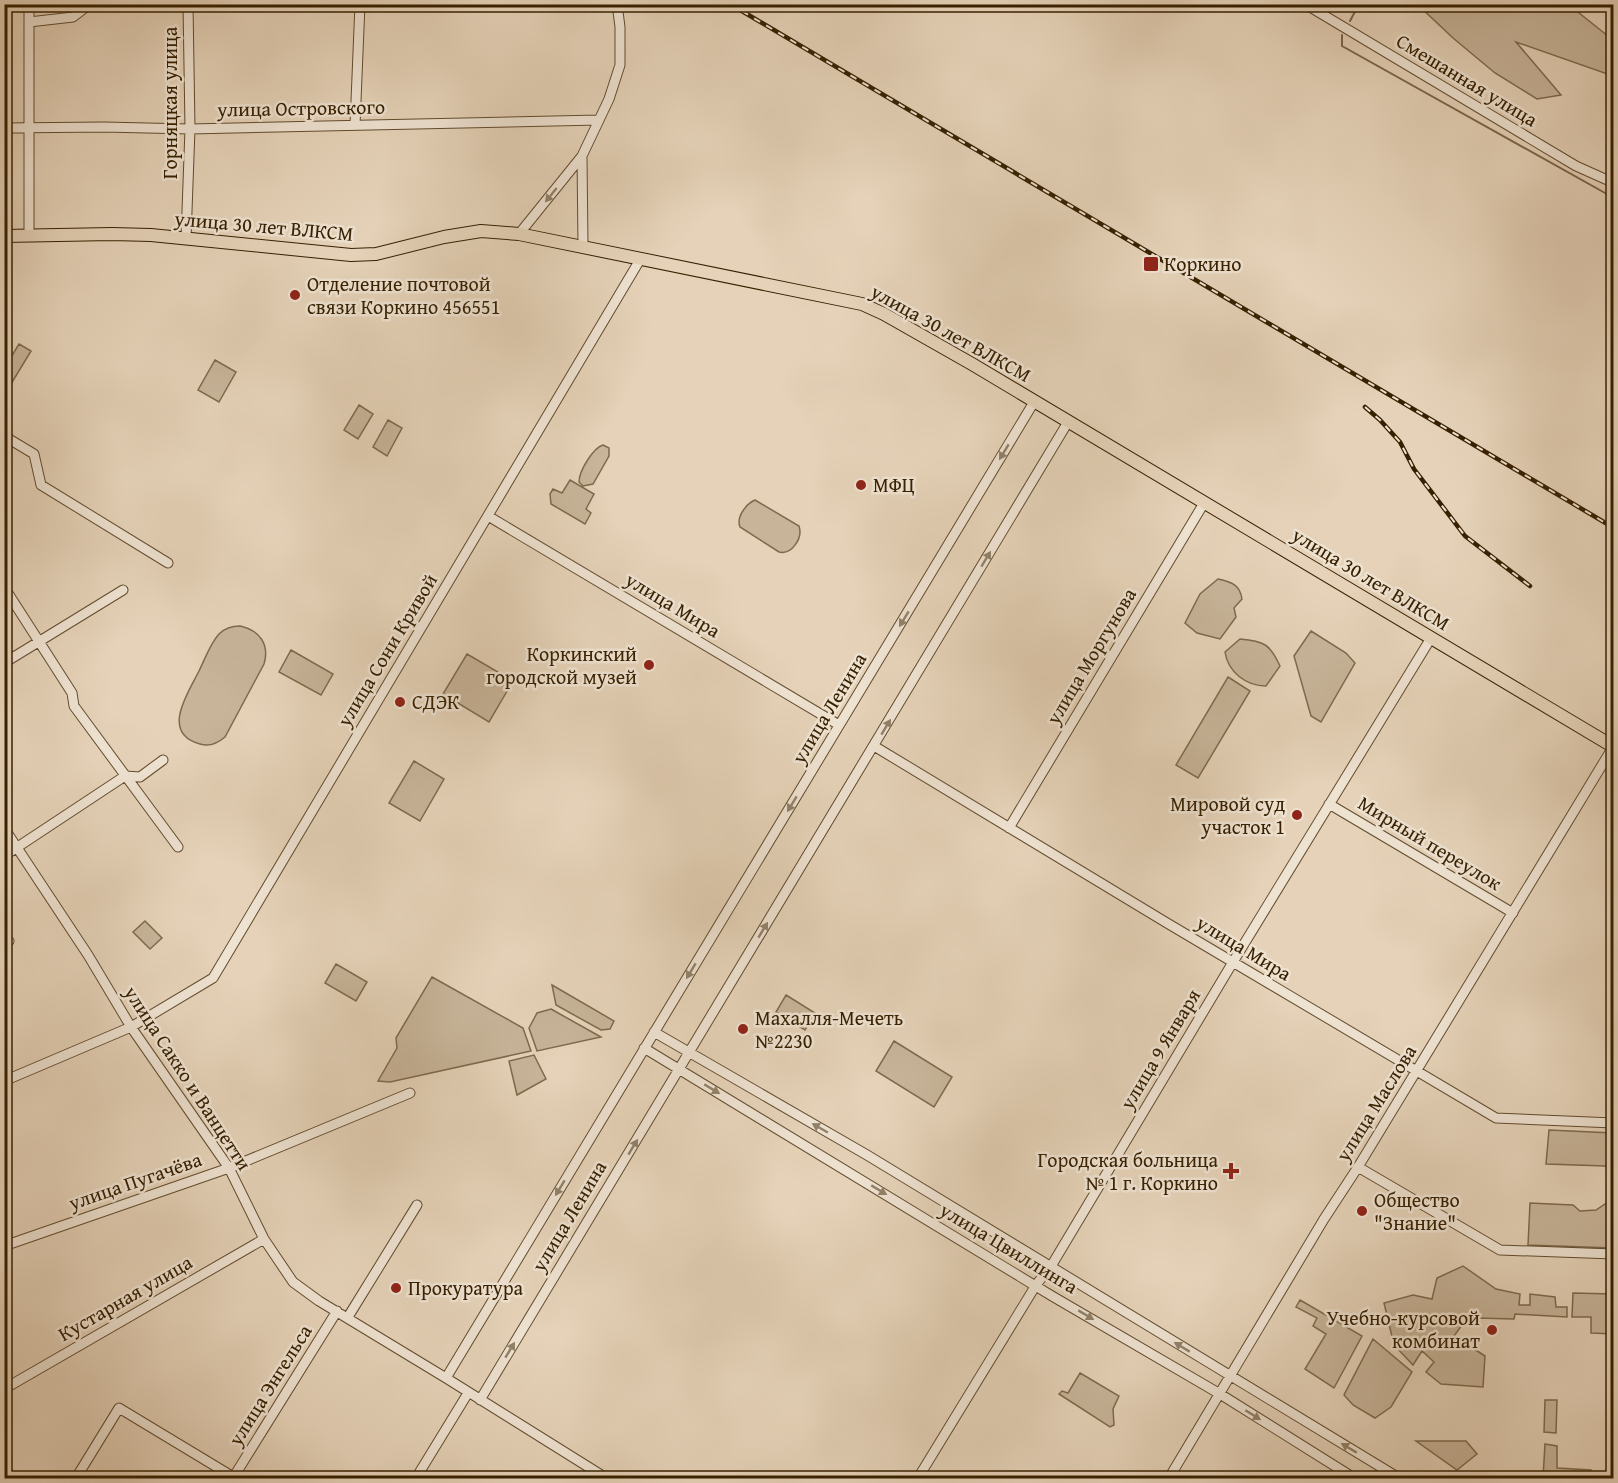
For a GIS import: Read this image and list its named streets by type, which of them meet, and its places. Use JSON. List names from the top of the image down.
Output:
{
  "streets": {
    "main road": ["улица 30 лет ВЛКСМ"],
    "street": [
      "Смешанная улица",
      "Горняцкая улица",
      "улица Островского",
      "улица Мира",
      "улица Сони Кривой",
      "улица Моргунова",
      "улица Ленина",
      "Мирный переулок",
      "улица 9 Января",
      "улица Сакко и Ванцетти",
      "улица Маслова",
      "улица Пугачёва",
      "улица Цвиллинга",
      "Кустарная улица",
      "улица Энгельса"
    ]
  },
  "crossings": [
    ["Горняцкая улица", "улица Островского"],
    ["Горняцкая улица", "улица 30 лет ВЛКСМ"],
    ["улица 30 лет ВЛКСМ", "улица Сони Кривой"],
    ["улица 30 лет ВЛКСМ", "улица Моргунова"],
    ["улица 30 лет ВЛКСМ", "улица Ленина"],
    ["улица 30 лет ВЛКСМ", "улица 9 Января"],
    ["улица 30 лет ВЛКСМ", "улица Маслова"],
    ["улица Мира", "улица Сони Кривой"],
    ["улица Мира", "улица Моргунова"],
    ["улица Мира", "улица Ленина"],
    ["улица Мира", "улица 9 Января"],
    ["улица Мира", "улица Маслова"],
    ["улица Сони Кривой", "улица Сакко и Ванцетти"],
    ["улица Ленина", "улица Сакко и Ванцетти"],
    ["улица Ленина", "улица Цвиллинга"],
    ["Мирный переулок", "улица 9 Января"],
    ["Мирный переулок", "улица Маслова"],
    ["улица 9 Января", "улица Цвиллинга"],
    ["улица Сакко и Ванцетти", "улица Пугачёва"],
    ["улица Сакко и Ванцетти", "Кустарная улица"],
    ["улица Сакко и Ванцетти", "улица Энгельса"],
    ["улица Маслова", "улица Цвиллинга"]
  ],
  "places": {
    "transit": ["Коркино"],
    "other": [
      "Отделение почтовой связи Коркино 456551",
      "МФЦ",
      "Коркинский городской музей",
      "СДЭК",
      "Мировой суд участок 1",
      "Махалля-Мечеть №2230",
      "Общество \"Знание\"",
      "Прокуратура",
      "Учебно-курсовой комбинат"
    ],
    "health": ["Городская больница № 1 г. Коркино"]
  }
}
